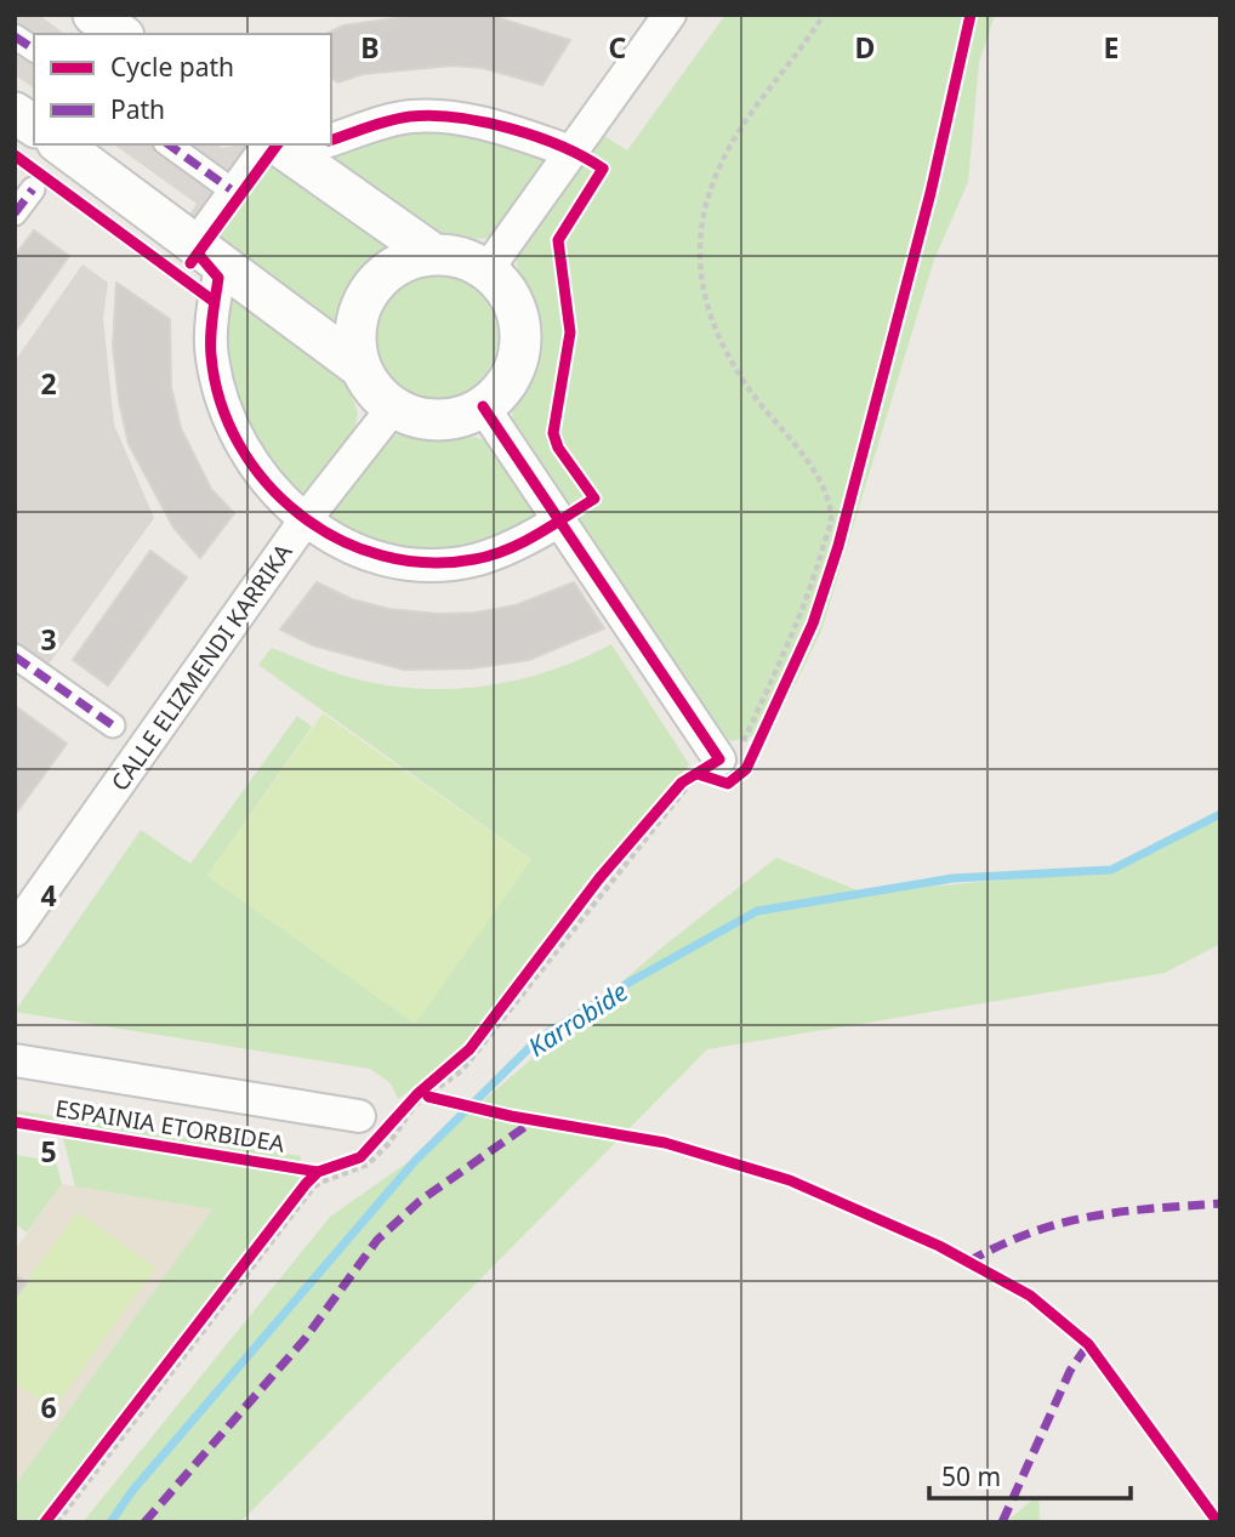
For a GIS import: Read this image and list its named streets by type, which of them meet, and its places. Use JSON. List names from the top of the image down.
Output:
{
  "streets": {
    "street": ["CALLE ELIZMENDI KARRIKA", "ESPAINIA ETORBIDEA"]
  },
  "water": ["Karrobide"],
  "legend": ["Cycle path", "Path"],
  "scale_bar": "50 m",
  "grid": {
    "columns": [
      "B",
      "C",
      "D",
      "E"
    ],
    "rows": [
      "2",
      "3",
      "4",
      "5",
      "6"
    ]
  }
}
